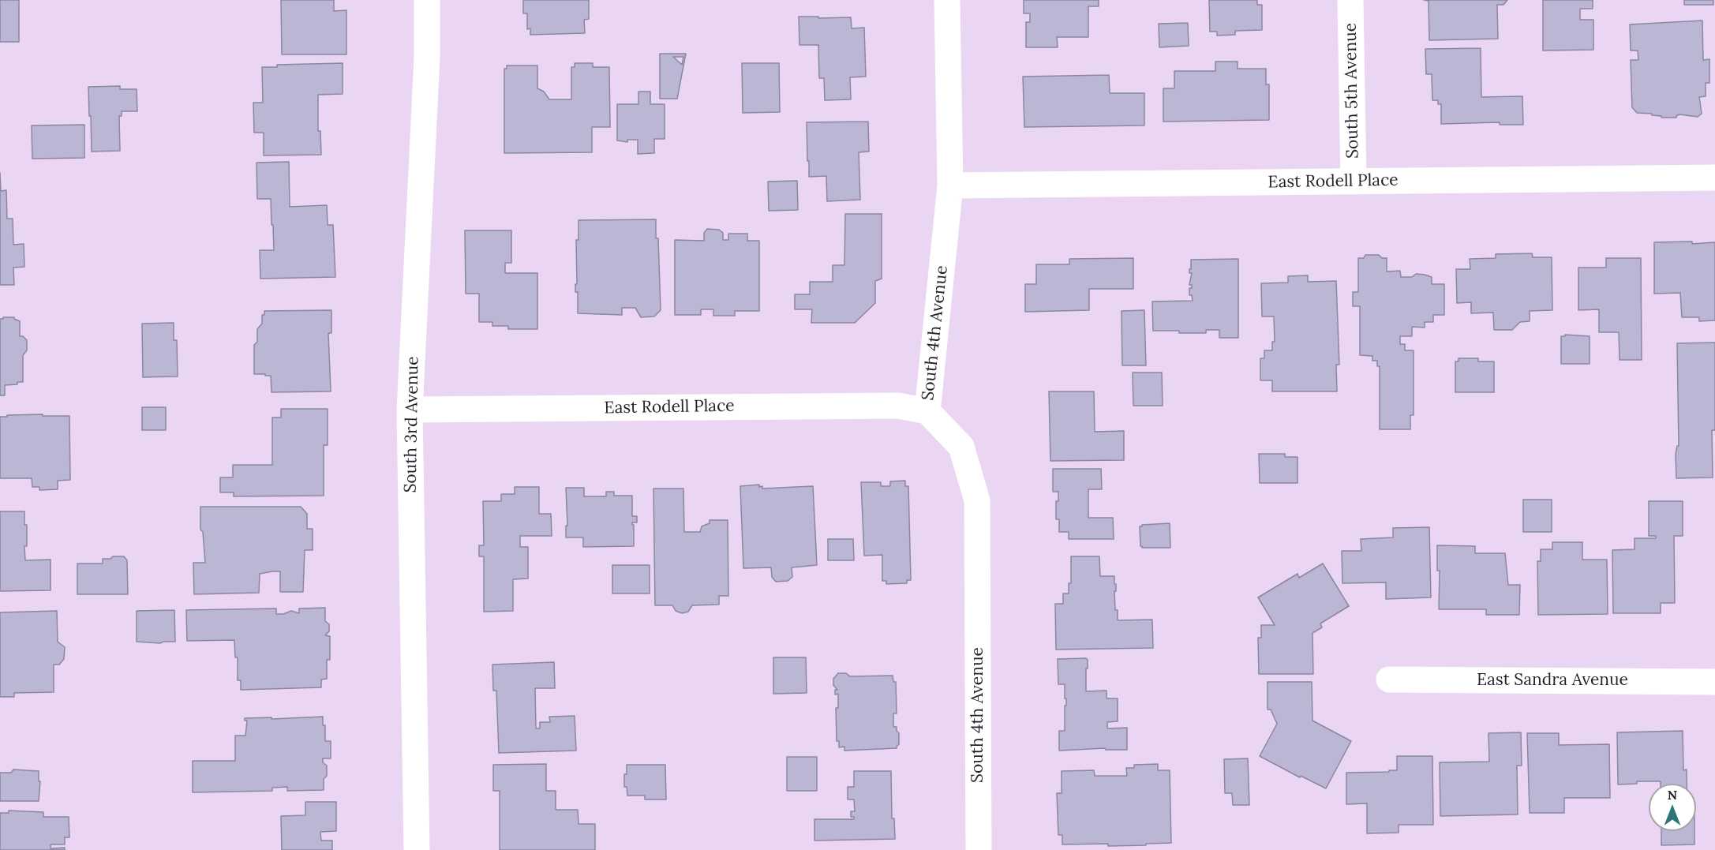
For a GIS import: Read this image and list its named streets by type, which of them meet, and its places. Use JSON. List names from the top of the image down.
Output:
{
  "streets": {
    "street": [
      "South 5th Avenue",
      "East Rodell Place",
      "South 4th Avenue",
      "South 3rd Avenue",
      "East Sandra Avenue"
    ]
  },
  "crossings": [
    ["South 5th Avenue", "East Rodell Place"],
    ["East Rodell Place", "South 4th Avenue"],
    ["East Rodell Place", "South 3rd Avenue"]
  ],
  "north": "top"
}
